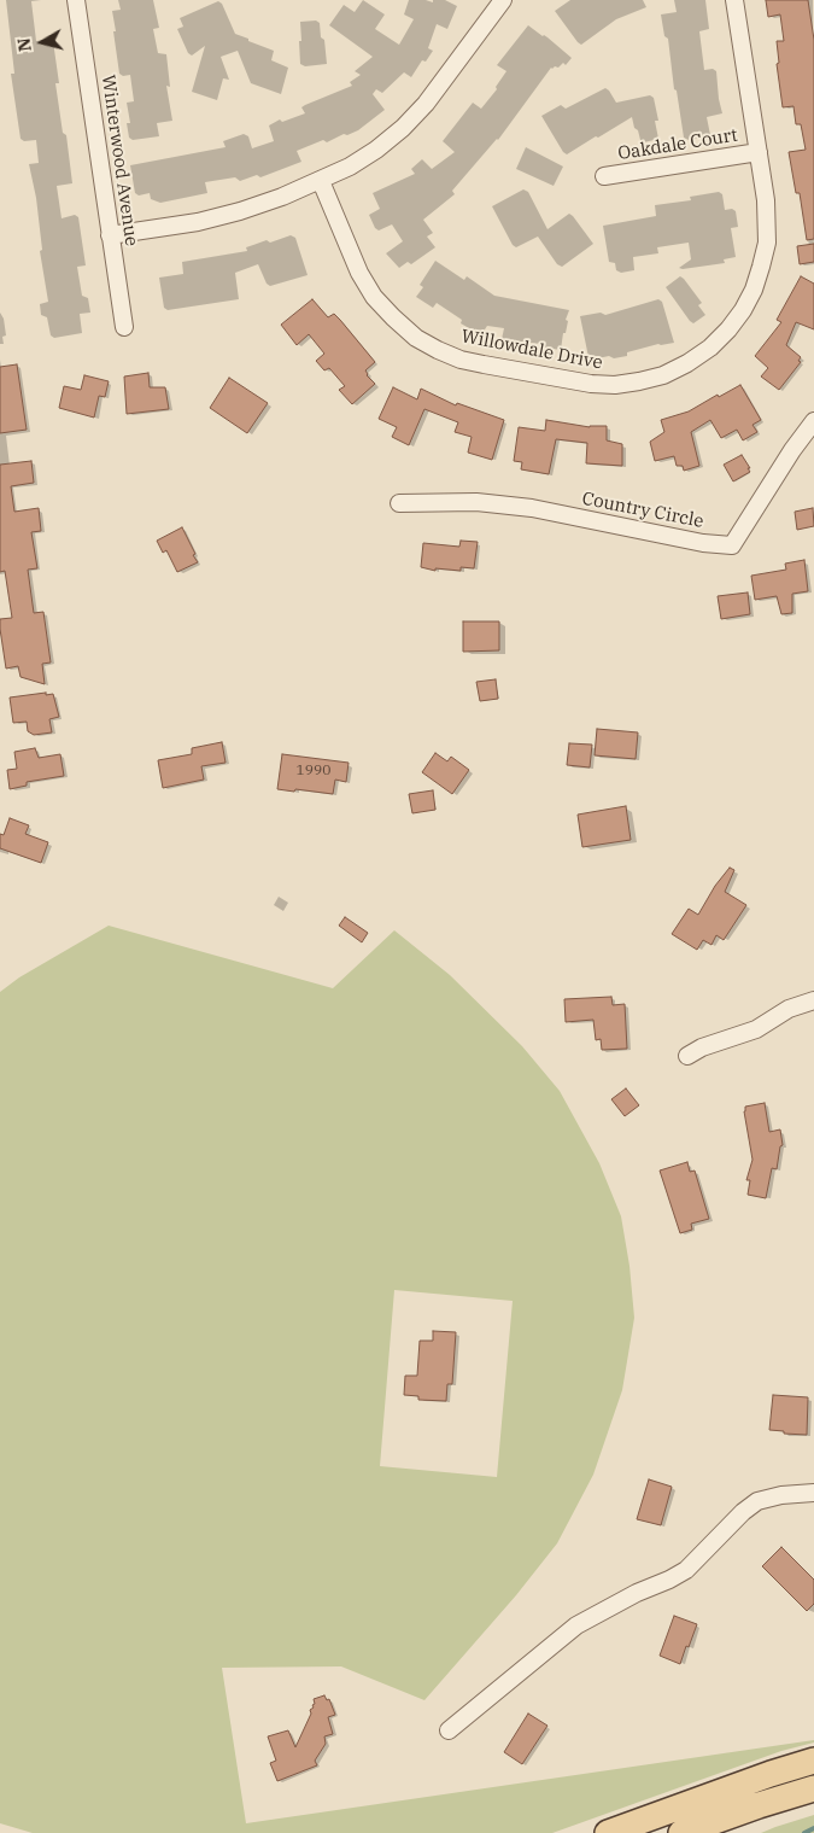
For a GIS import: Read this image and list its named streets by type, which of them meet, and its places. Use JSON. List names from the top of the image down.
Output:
{
  "streets": {
    "street": [
      "Oakdale Court",
      "Winterwood Avenue",
      "Willowdale Drive",
      "Country Circle"
    ]
  },
  "crossings": [
    ["Oakdale Court", "Willowdale Drive"]
  ],
  "house_numbers": ["1990"],
  "north": "left"
}
